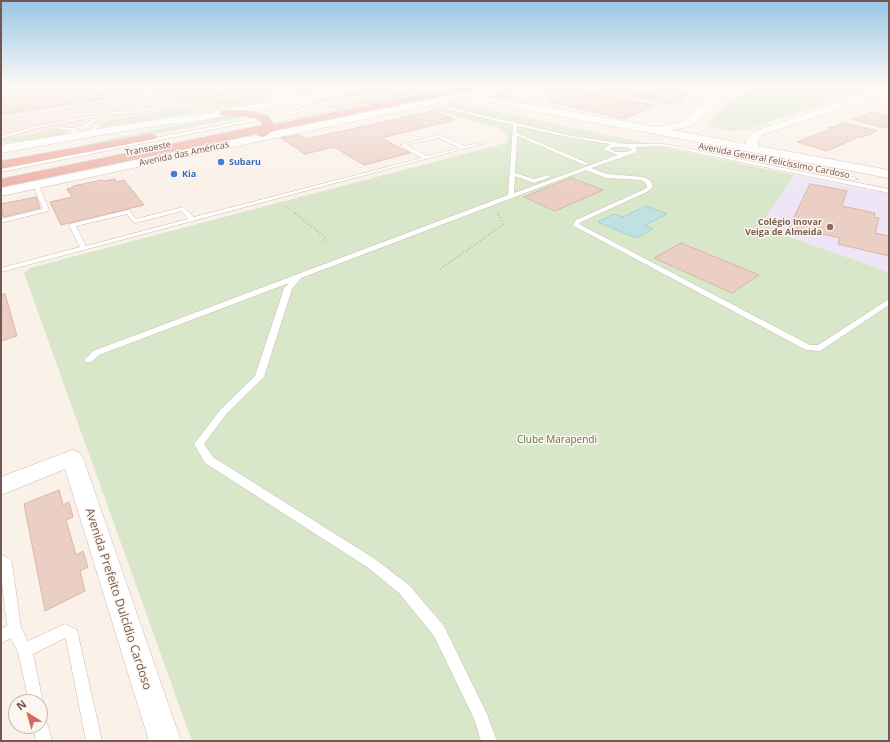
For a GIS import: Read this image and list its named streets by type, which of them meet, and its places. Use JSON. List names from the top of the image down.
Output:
{
  "streets": {
    "highway": ["Avenida das Américas"],
    "street": ["Avenida General Felicíssimo Cardoso", "Avenida Prefeito Dulcídio Cardoso"],
    "lane": ["Transoeste"]
  },
  "parks": ["Clube Marapendi"],
  "places": ["Subaru", "Kia", "Colégio Inovar Veiga de Almeida"],
  "north": "top left"
}
